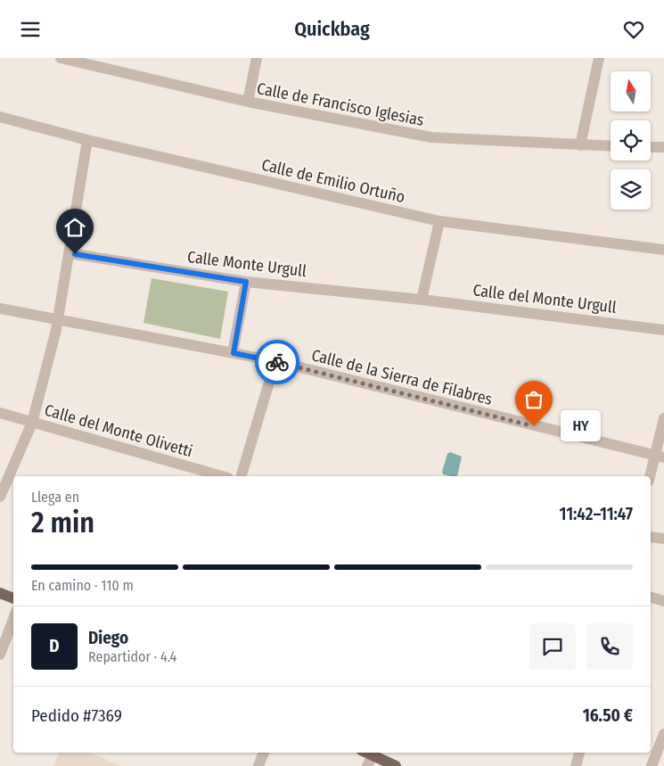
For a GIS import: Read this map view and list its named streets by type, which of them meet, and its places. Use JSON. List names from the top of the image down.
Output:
{
  "streets": {
    "street": [
      "Calle de Francisco Iglesias",
      "Calle de Emilio Ortuño",
      "Calle Monte Urgull",
      "Calle del Monte Urgull",
      "Calle de la Sierra de Filabres",
      "Calle del Monte Olivetti"
    ]
  },
  "crossings": [
    ["Calle Monte Urgull", "Calle del Monte Urgull"]
  ],
  "places": ["HY"],
  "north": "top",
  "page": {
    "header": "Quickbag",
    "bubble": "HY",
    "heading": ["2 min", "Llega en", "11:42–11:47"],
    "panel": [
      "Diego",
      "Repartidor · 4.4",
      "Pedido #7369",
      "16.50 €"
    ],
    "bar": "En camino · 110 m",
    "round": "D"
  }
}
